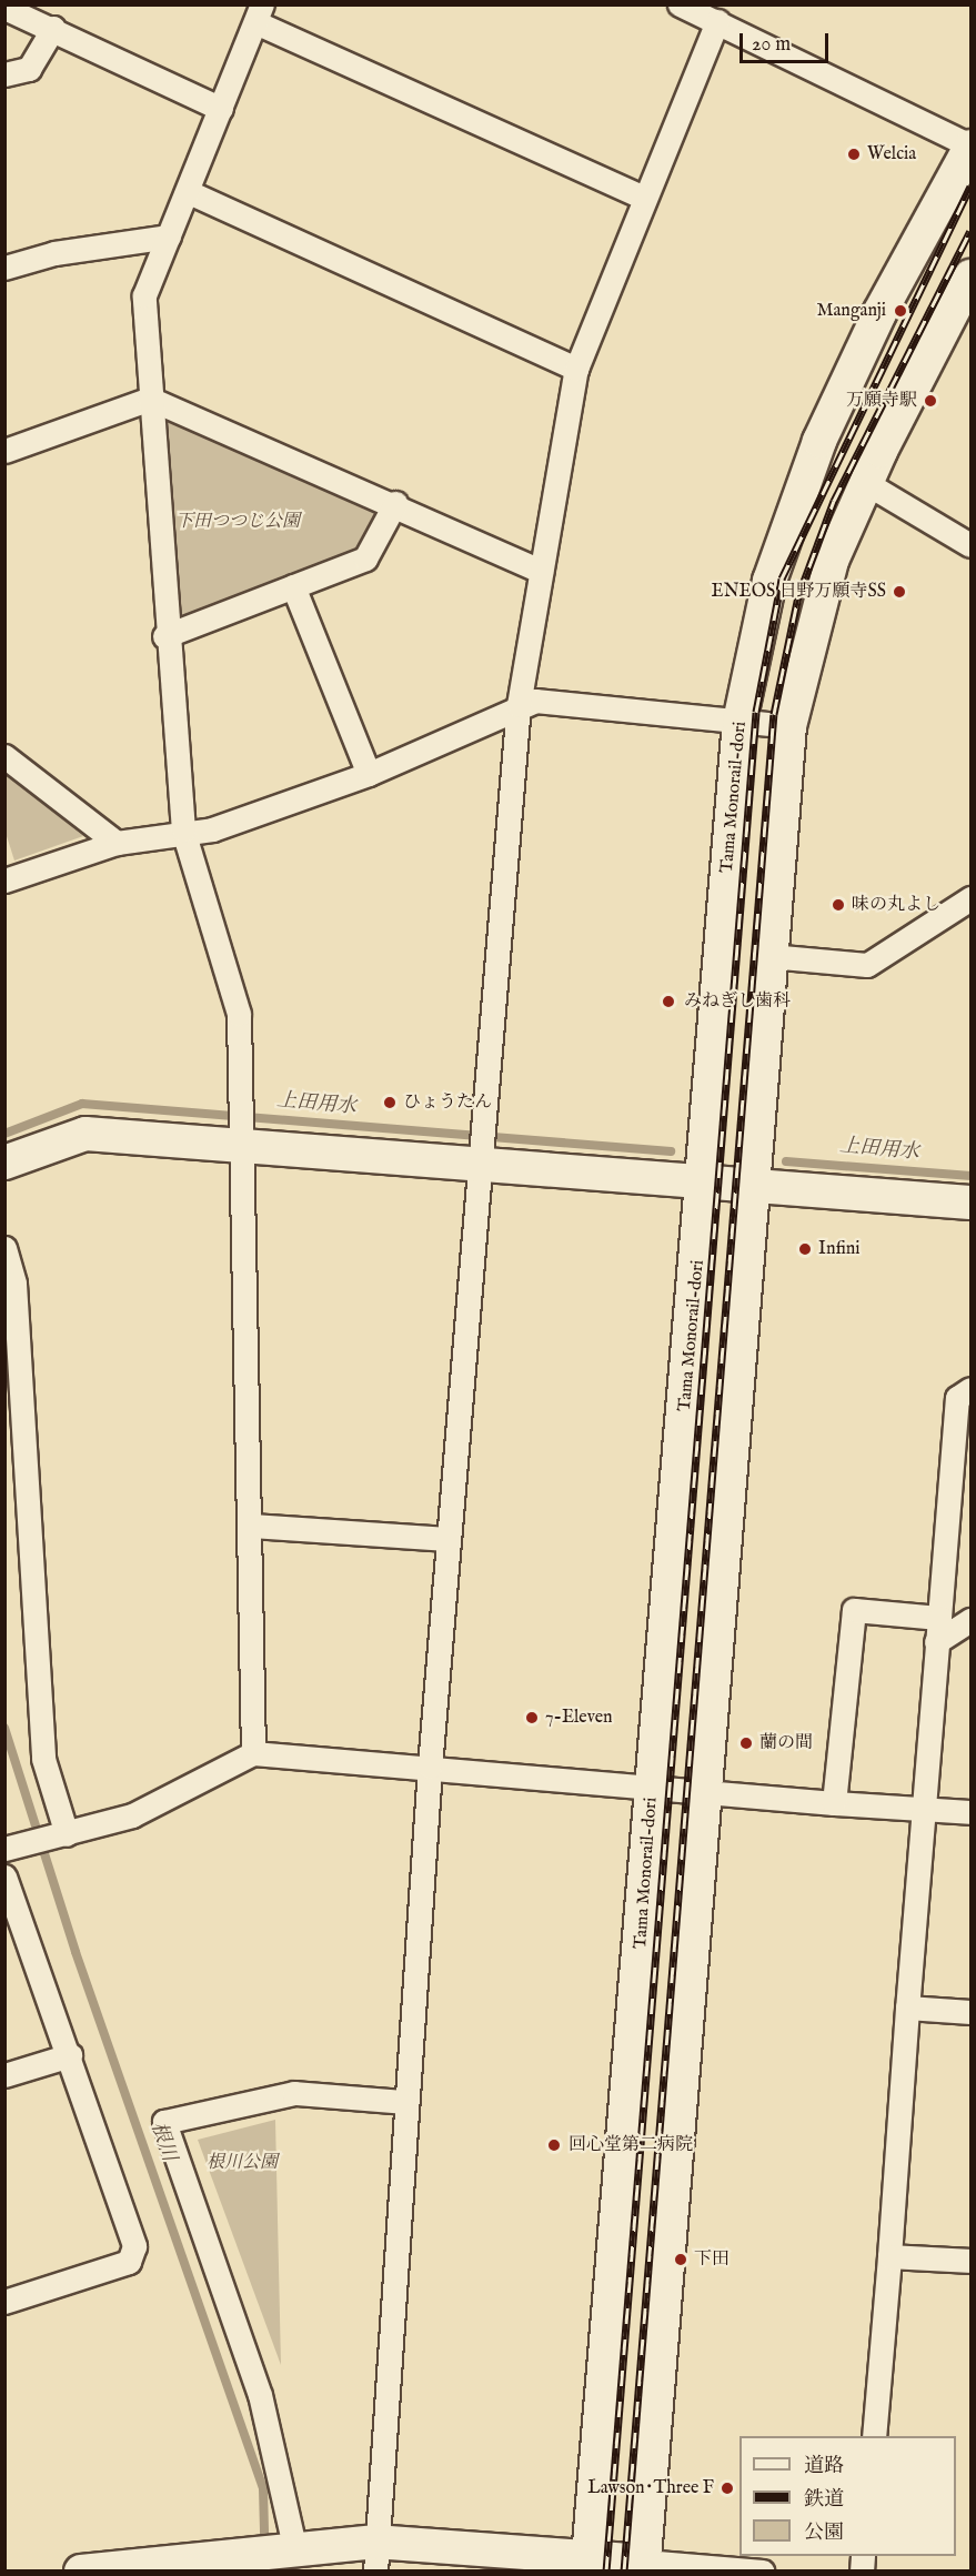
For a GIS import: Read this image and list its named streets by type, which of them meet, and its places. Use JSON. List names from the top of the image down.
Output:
{
  "streets": {
    "main road": ["Tama Monorail-dori"]
  },
  "water": ["上田用水", "根川"],
  "parks": ["下田つつじ公園", "根川公園"],
  "places": [
    "Welcia",
    "Manganji",
    "万願寺駅",
    "ENEOS 日野万願寺SS",
    "味の丸よし",
    "みねぎし歯科",
    "ひょうたん",
    "Infini",
    "7-Eleven",
    "蘭の間",
    "回心堂第二病院",
    "下田",
    "Lawson･Three F"
  ],
  "legend": ["道路", "鉄道", "公園"],
  "scale_bar": "20 m"
}
